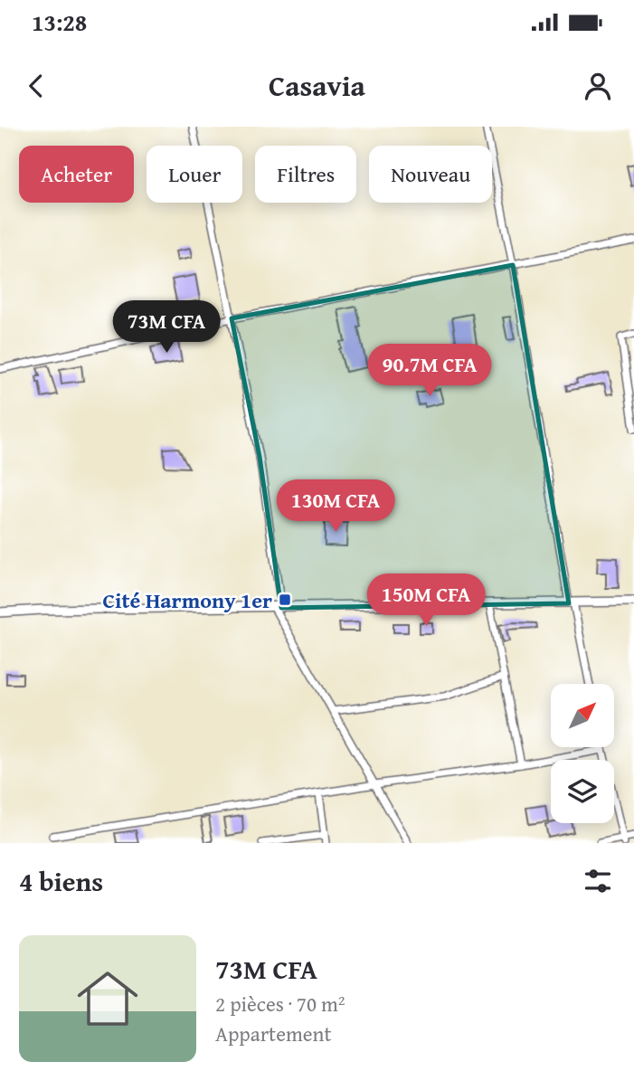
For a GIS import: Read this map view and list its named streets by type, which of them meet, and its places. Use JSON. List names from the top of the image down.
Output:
{
  "places": {
    "transit": ["Cité Harmony 1er"]
  },
  "north": "top right",
  "page": {
    "status": "13:28",
    "header": "Casavia",
    "chip": [
      "Acheter",
      "Louer",
      "Filtres",
      "Nouveau"
    ],
    "price": [
      "73M CFA",
      "90.7M CFA",
      "130M CFA",
      "150M CFA"
    ],
    "heading": "4 biens",
    "list": [
      {
        "name": "73M CFA",
        "note": "2 pièces · 70 m² · Appartement"
      }
    ]
  }
}
